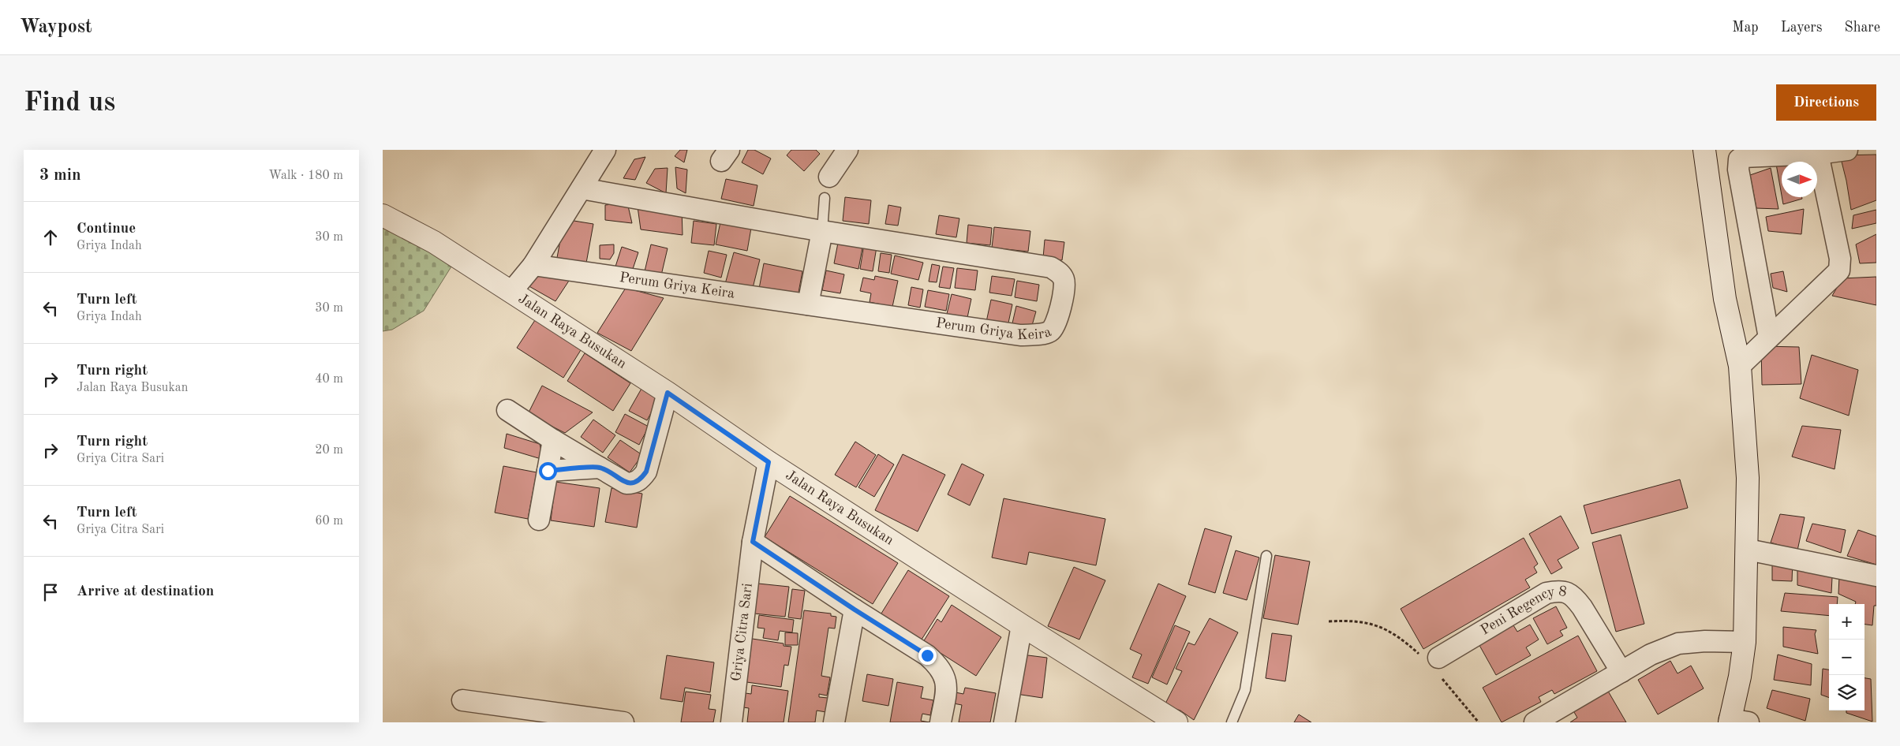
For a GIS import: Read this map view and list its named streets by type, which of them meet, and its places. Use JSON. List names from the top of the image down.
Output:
{
  "streets": {
    "street": [
      "Perum Griya Keira",
      "Jalan Raya Busukan",
      "Peni Regency 8",
      "Griya Citra Sari"
    ]
  },
  "crossings": [
    ["Jalan Raya Busukan", "Griya Citra Sari"]
  ],
  "north": "right",
  "page": {
    "header": "Waypost",
    "nav": ["Map", "Layers", "Share"],
    "buttons": "Directions",
    "title": "Find us",
    "heading": ["3 min", "Walk · 180 m"],
    "list": [
      ["Continue", "Griya Indah", "30 m"],
      ["Turn left", "Griya Indah", "30 m"],
      ["Turn right", "Jalan Raya Busukan", "40 m"],
      ["Turn right", "Griya Citra Sari", "20 m"],
      ["Turn left", "Griya Citra Sari", "60 m"],
      "Arrive at destination"
    ],
    "map_buttons": ["+", "−"]
  }
}
